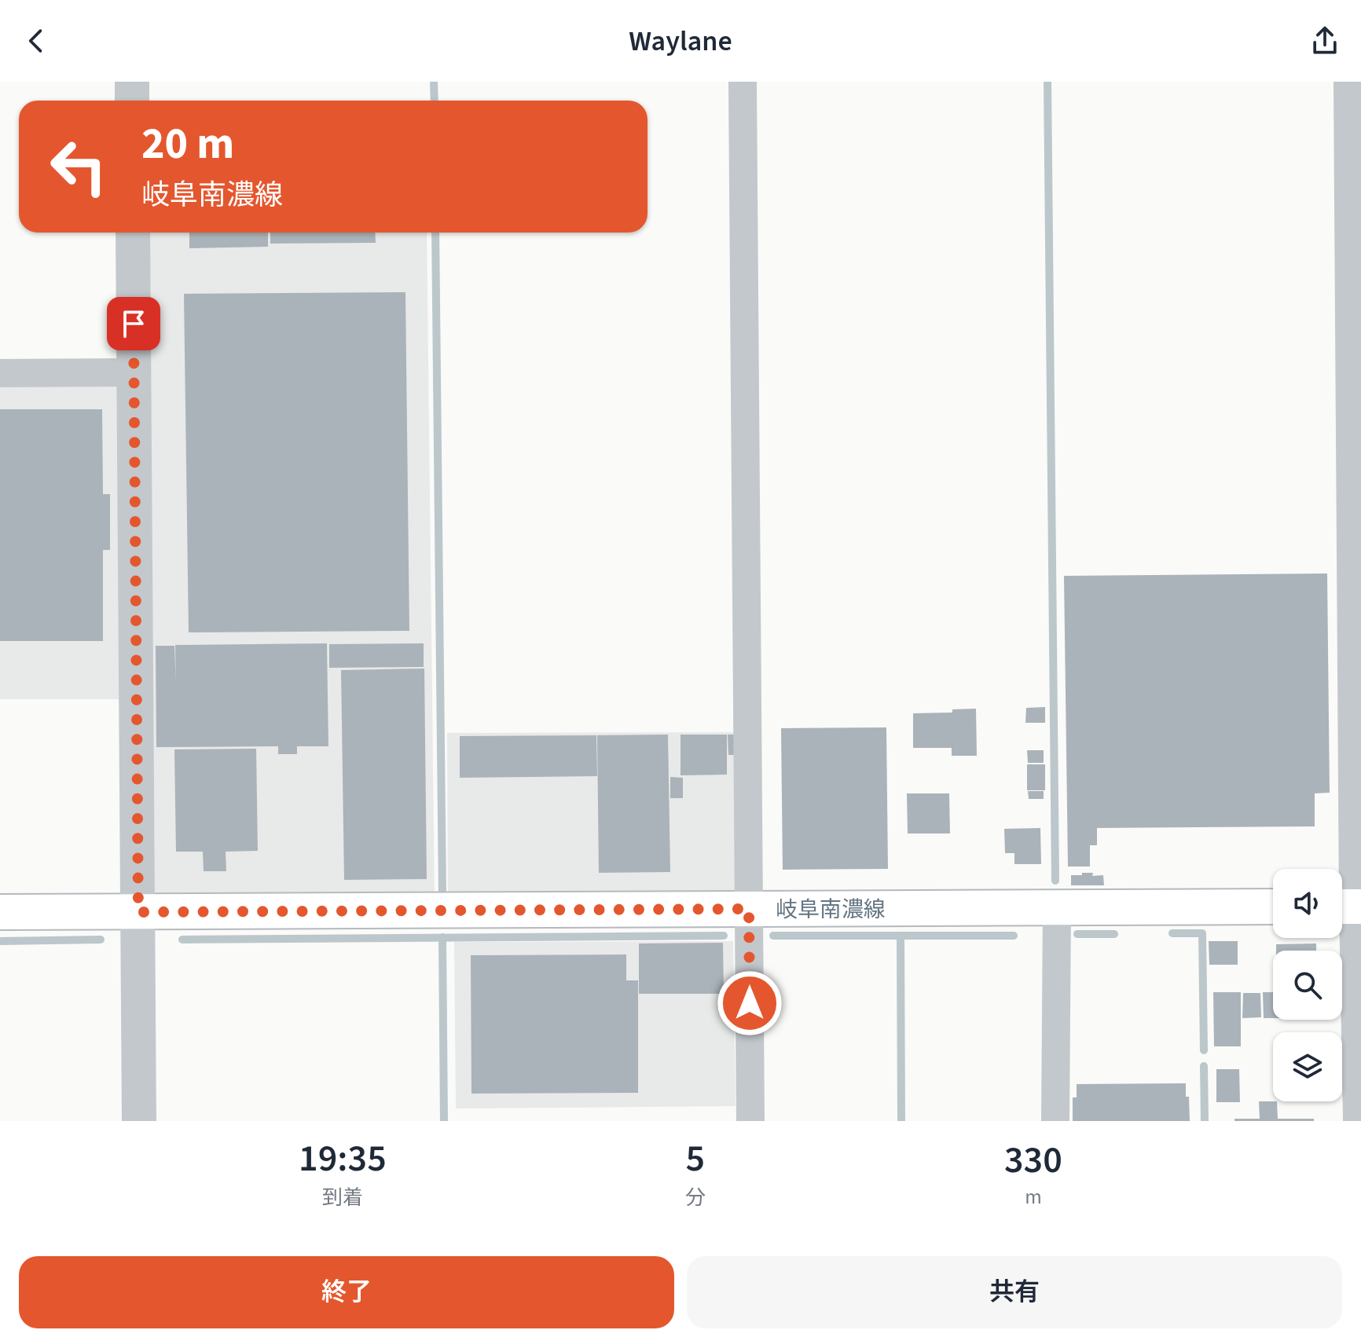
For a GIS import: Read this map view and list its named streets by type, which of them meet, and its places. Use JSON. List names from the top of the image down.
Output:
{
  "streets": {
    "main road": ["岐阜南濃線"]
  },
  "page": {
    "header": "Waylane",
    "turn": ["20 m", "岐阜南濃線"],
    "eta": [
      "19:35",
      "到着",
      "5",
      "分",
      "330",
      "m"
    ],
    "buttons": ["終了", "共有"]
  }
}
